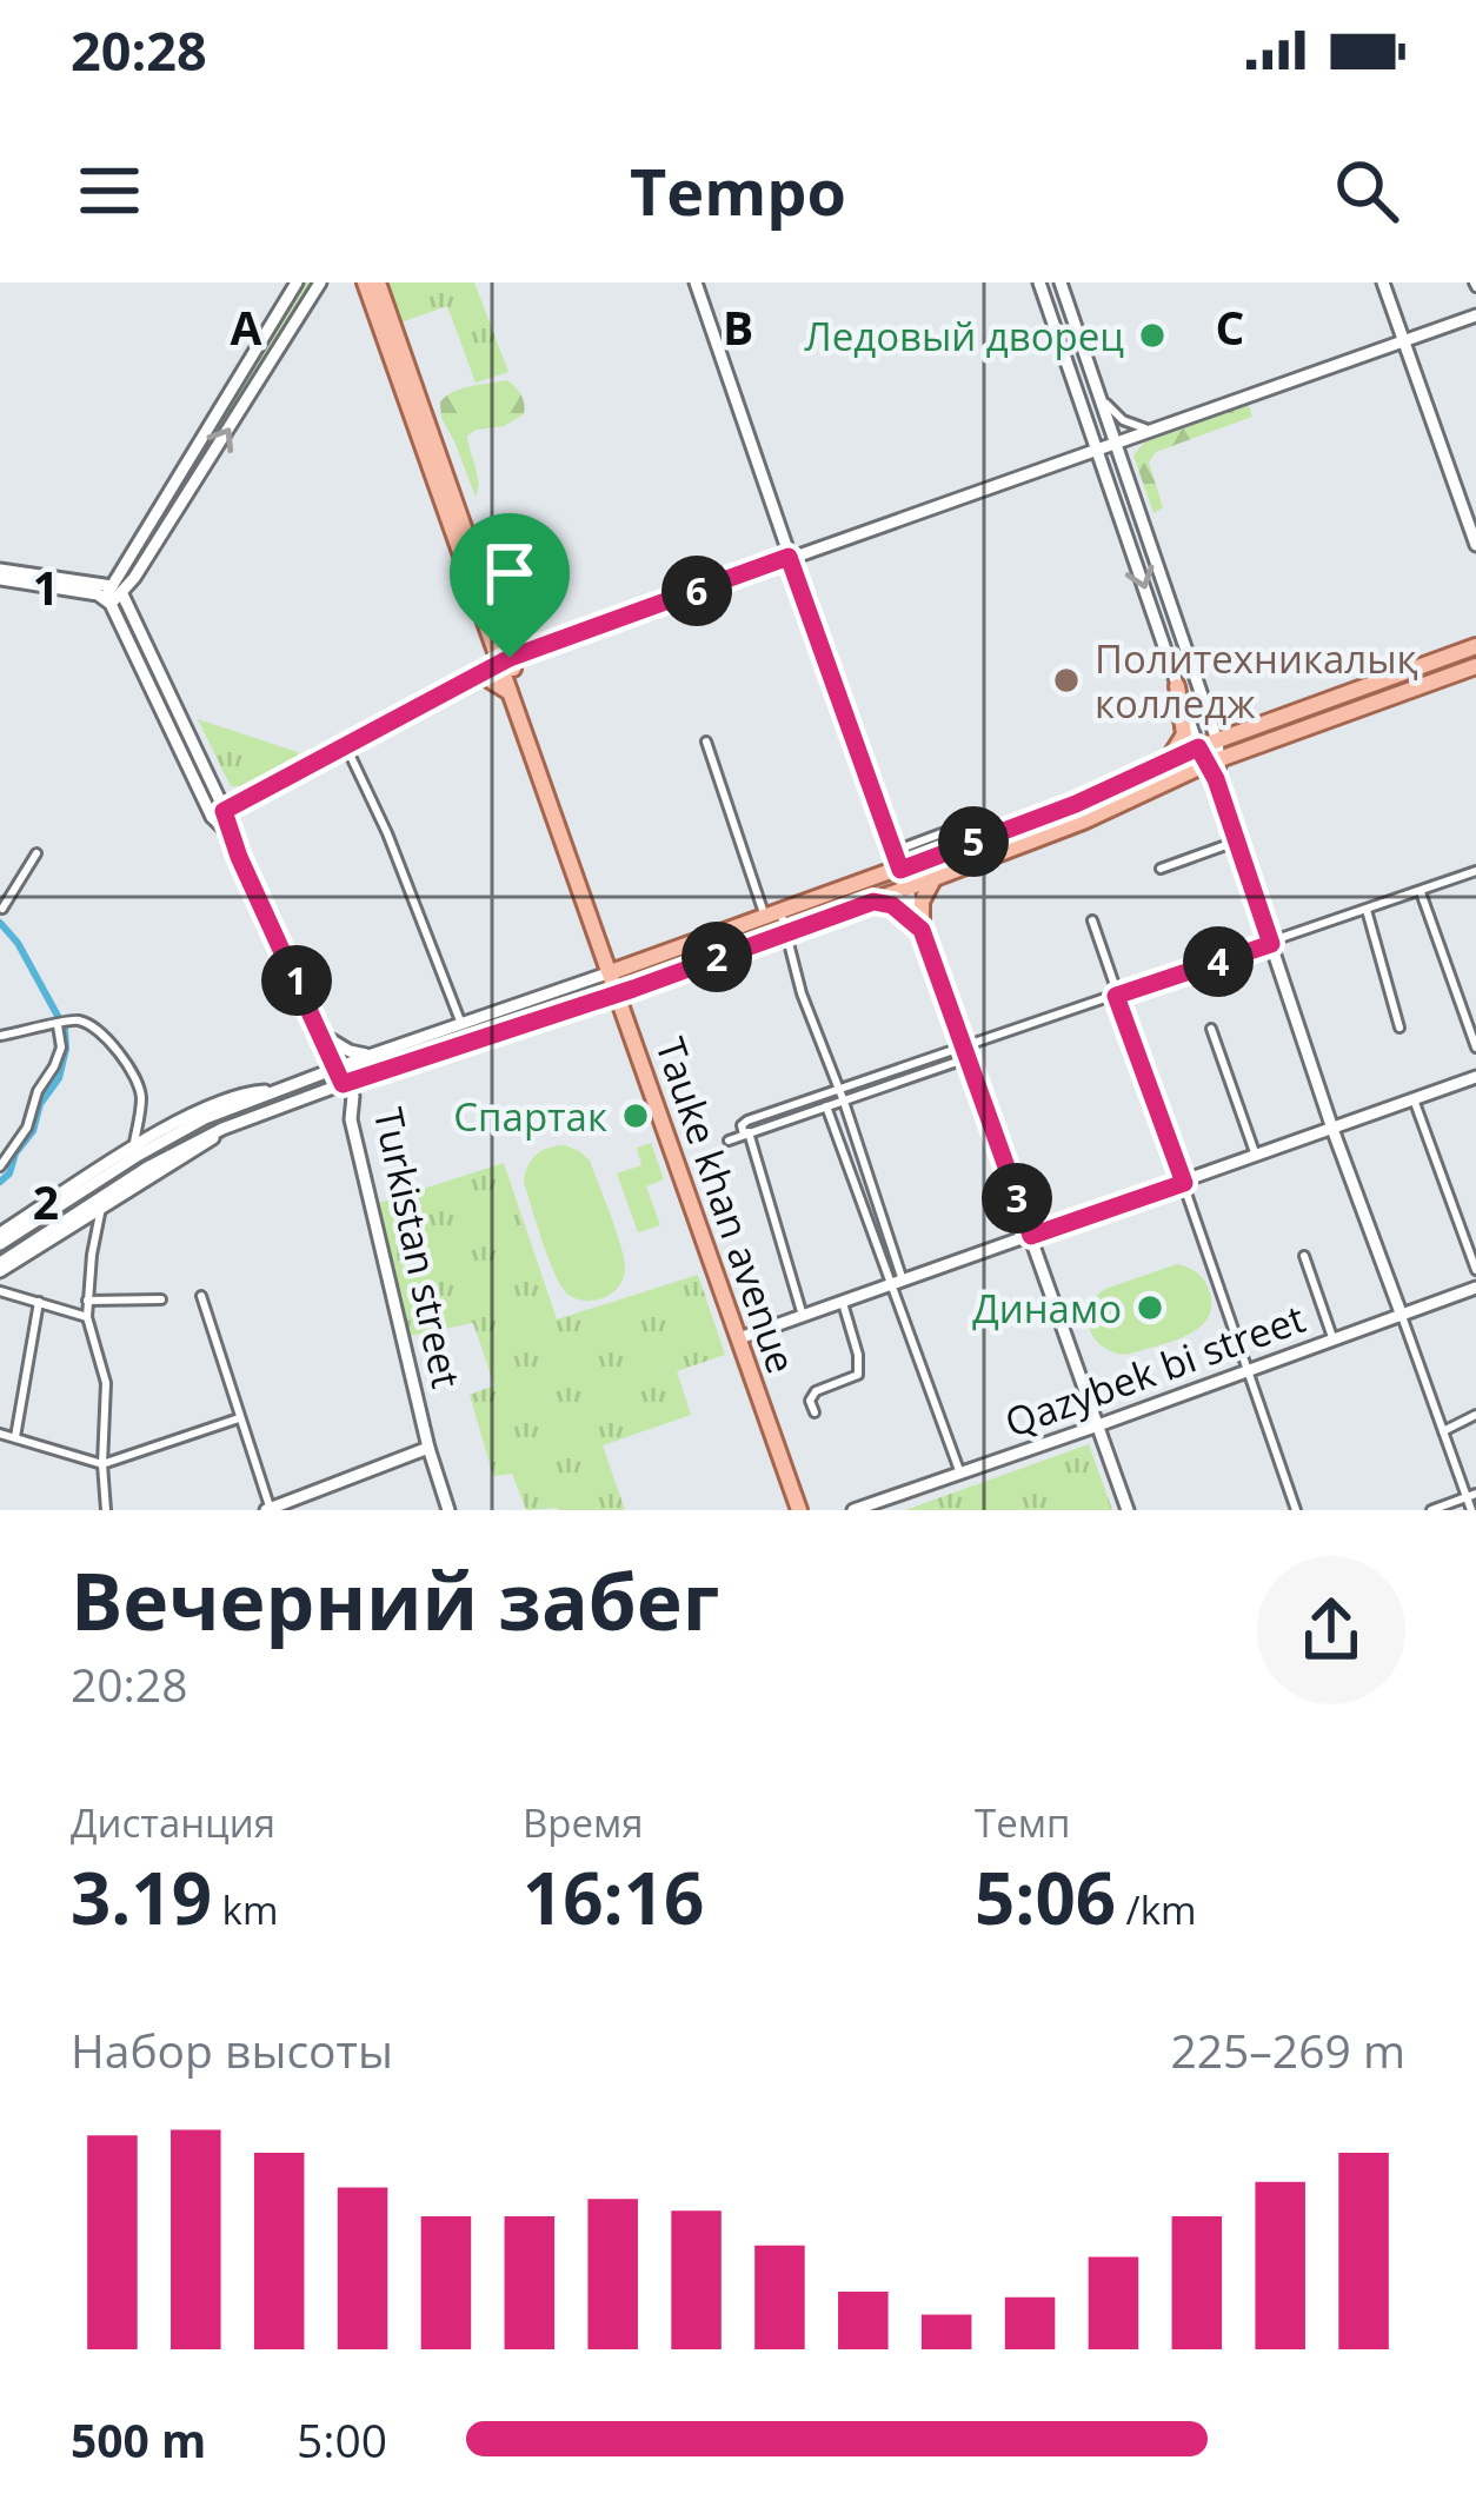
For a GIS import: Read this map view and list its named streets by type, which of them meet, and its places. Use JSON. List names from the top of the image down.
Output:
{
  "streets": {
    "main road": ["Tauke khan avenue", "Turkistan street", "Qazybek bi street"]
  },
  "places": [
    "Ледовый дворец",
    "Политехникалық колледж",
    "Спартак",
    "Динамо"
  ],
  "page": {
    "status": "20:28",
    "header": "Tempo",
    "pins": [
      "6",
      "5",
      "2",
      "4",
      "1",
      "3"
    ],
    "heading": ["Вечерний забег", "20:28"],
    "stats": [
      ["Дистанция", "3.19 km"],
      ["Время", "16:16"],
      ["Темп", "5:06 /km"]
    ],
    "chart": ["Набор высоты", "225–269 m"],
    "list": [
      {
        "name": "500 m",
        "note": "5:00"
      }
    ]
  },
  "grid": {
    "columns": ["A", "B", "C"],
    "rows": ["1", "2"]
  }
}
